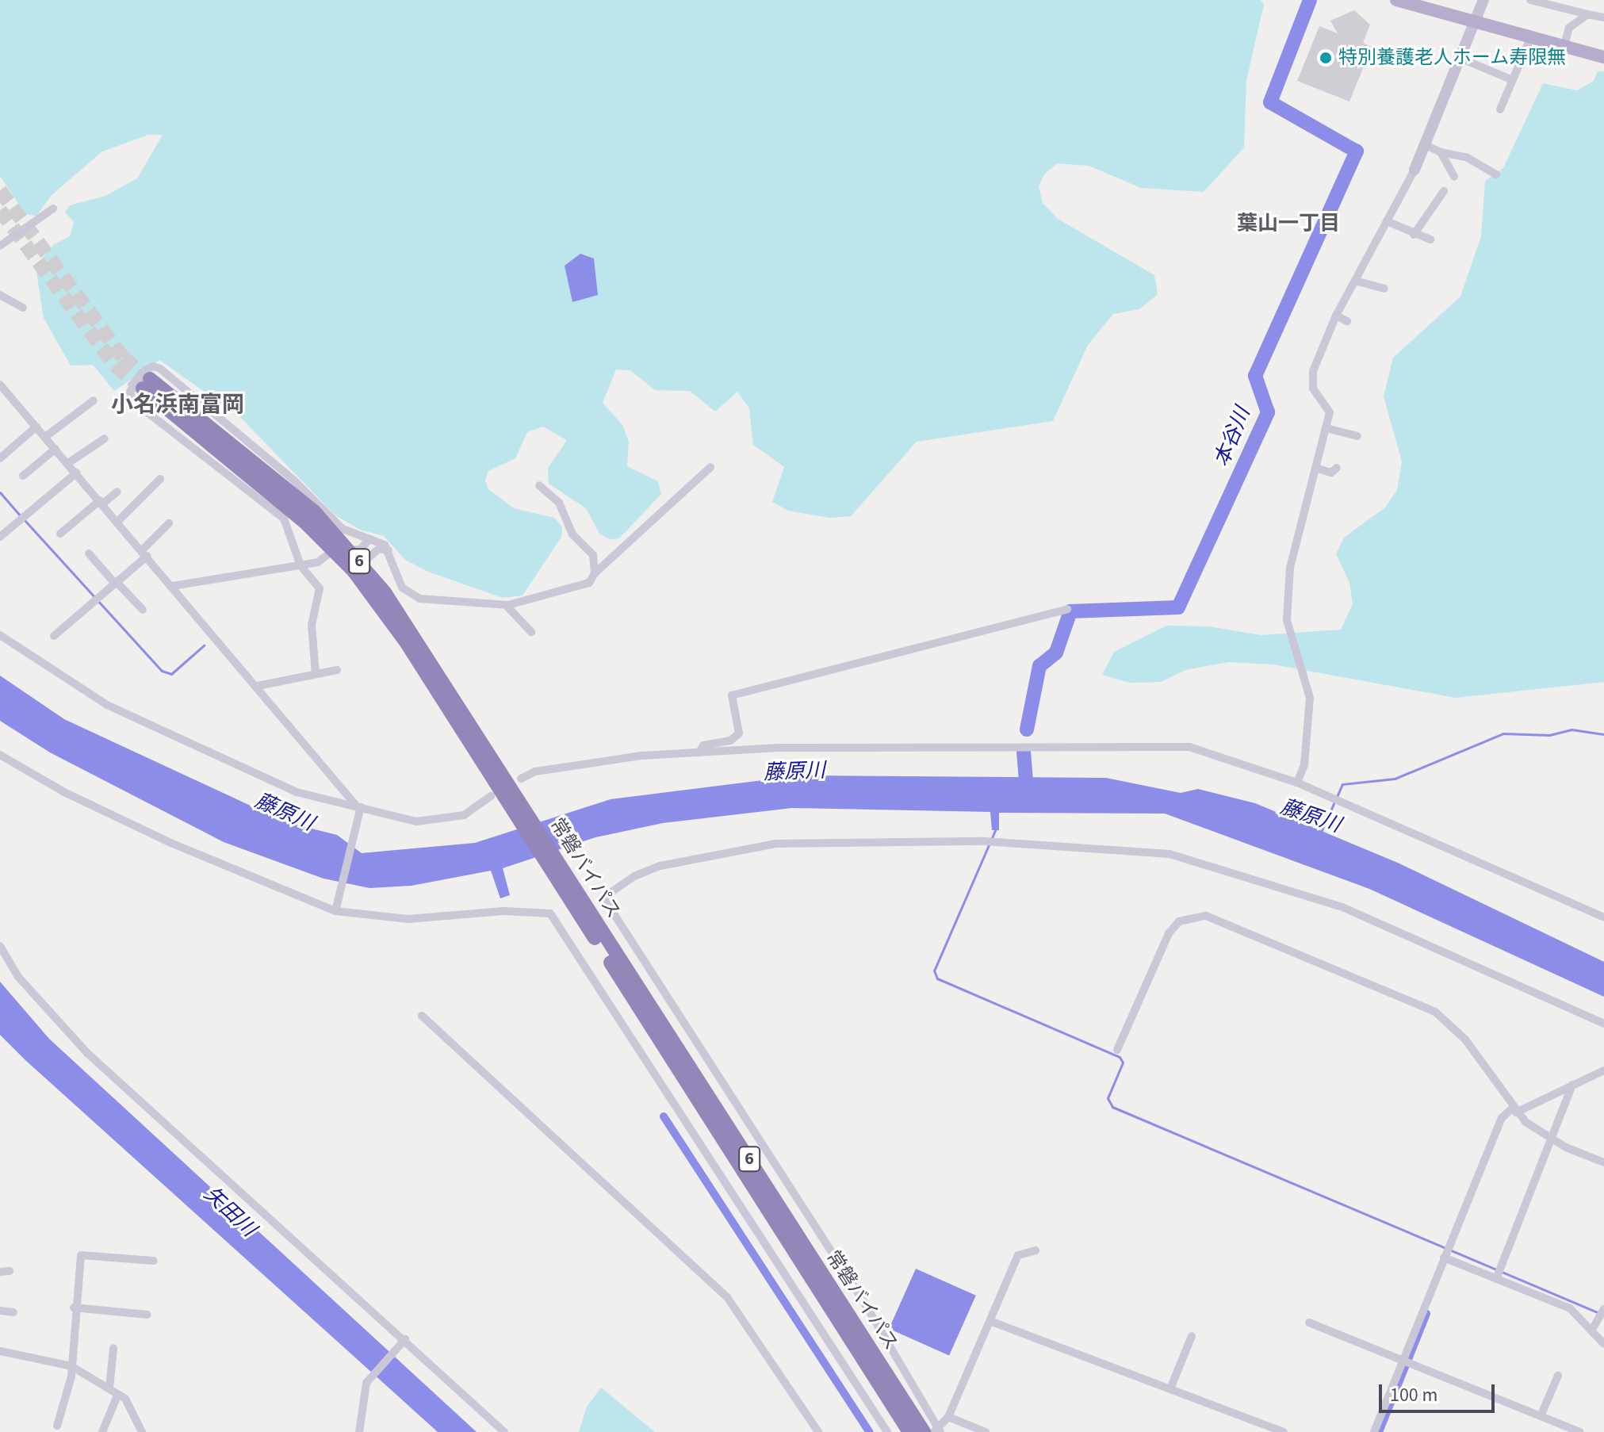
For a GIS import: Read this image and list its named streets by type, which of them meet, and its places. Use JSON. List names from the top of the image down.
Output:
{
  "streets": {
    "highway": ["6", "常磐バイパス"]
  },
  "districts": ["葉山一丁目", "小名浜南富岡"],
  "water": ["本谷川", "藤原川", "矢田川"],
  "places": ["特別養護老人ホーム寿限無"],
  "scale_bar": "100 m"
}
